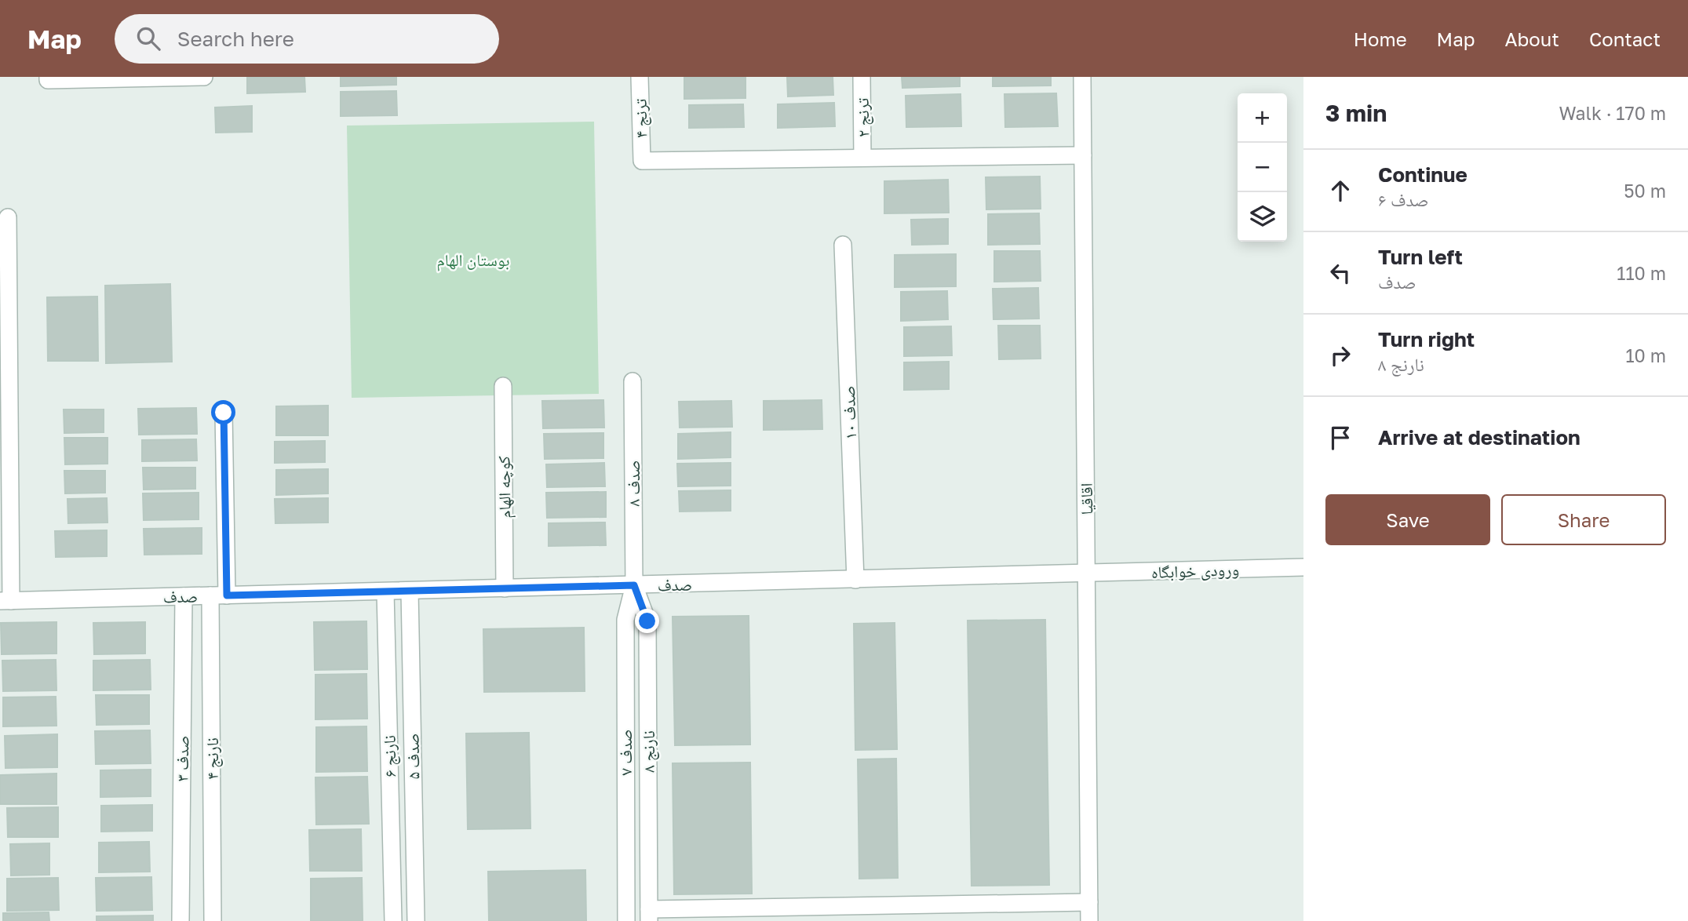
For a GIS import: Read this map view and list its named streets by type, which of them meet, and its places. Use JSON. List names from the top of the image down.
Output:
{
  "streets": {
    "street": [
      "ترنج ۲",
      "ترنج ۴",
      "صدف ۱۰",
      "صدف ۸",
      "کوچه الهام",
      "اقاقیا",
      "ورودی خوابگاه",
      "صدف",
      "نارنج ۸",
      "صدف ۷",
      "نارنج ۶",
      "صدف ۵",
      "صدف ۳",
      "نارنج ۴"
    ]
  },
  "crossings": [
    ["ترنج ۲", "ترنج ۴"],
    ["صدف ۱۰", "صدف"],
    ["صدف ۸", "صدف"],
    ["صدف ۸", "نارنج ۸"],
    ["صدف ۸", "صدف ۷"],
    ["کوچه الهام", "صدف"],
    ["اقاقیا", "ورودی خوابگاه"],
    ["اقاقیا", "صدف"],
    ["ورودی خوابگاه", "صدف"],
    ["صدف", "نارنج ۸"],
    ["صدف", "صدف ۷"],
    ["صدف", "نارنج ۶"],
    ["صدف", "صدف ۵"],
    ["صدف", "صدف ۳"],
    ["صدف", "نارنج ۴"],
    ["نارنج ۸", "صدف ۷"]
  ],
  "parks": ["بوستان الهام"],
  "page": {
    "header": "Map",
    "search": "Search here",
    "nav": [
      "Home",
      "Map",
      "About",
      "Contact"
    ],
    "heading": ["3 min", "Walk · 170 m"],
    "map_buttons": ["+", "−"],
    "list": [
      ["Continue", "صدف ۶", "50 m"],
      ["Turn left", "صدف", "110 m"],
      ["Turn right", "نارنج ۸", "10 m"],
      "Arrive at destination"
    ],
    "buttons": ["Save", "Share"]
  }
}
